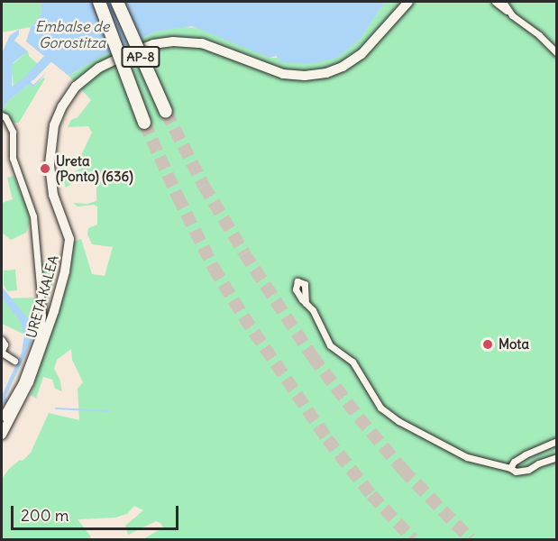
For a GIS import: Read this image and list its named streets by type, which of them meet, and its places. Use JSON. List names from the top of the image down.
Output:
{
  "streets": {
    "highway": ["AP-8"],
    "street": ["URETA KALEA"]
  },
  "water": ["Embalse de Gorostitza"],
  "places": ["Ureta (Ponto) (636)", "Mota"],
  "scale_bar": "200 m"
}
